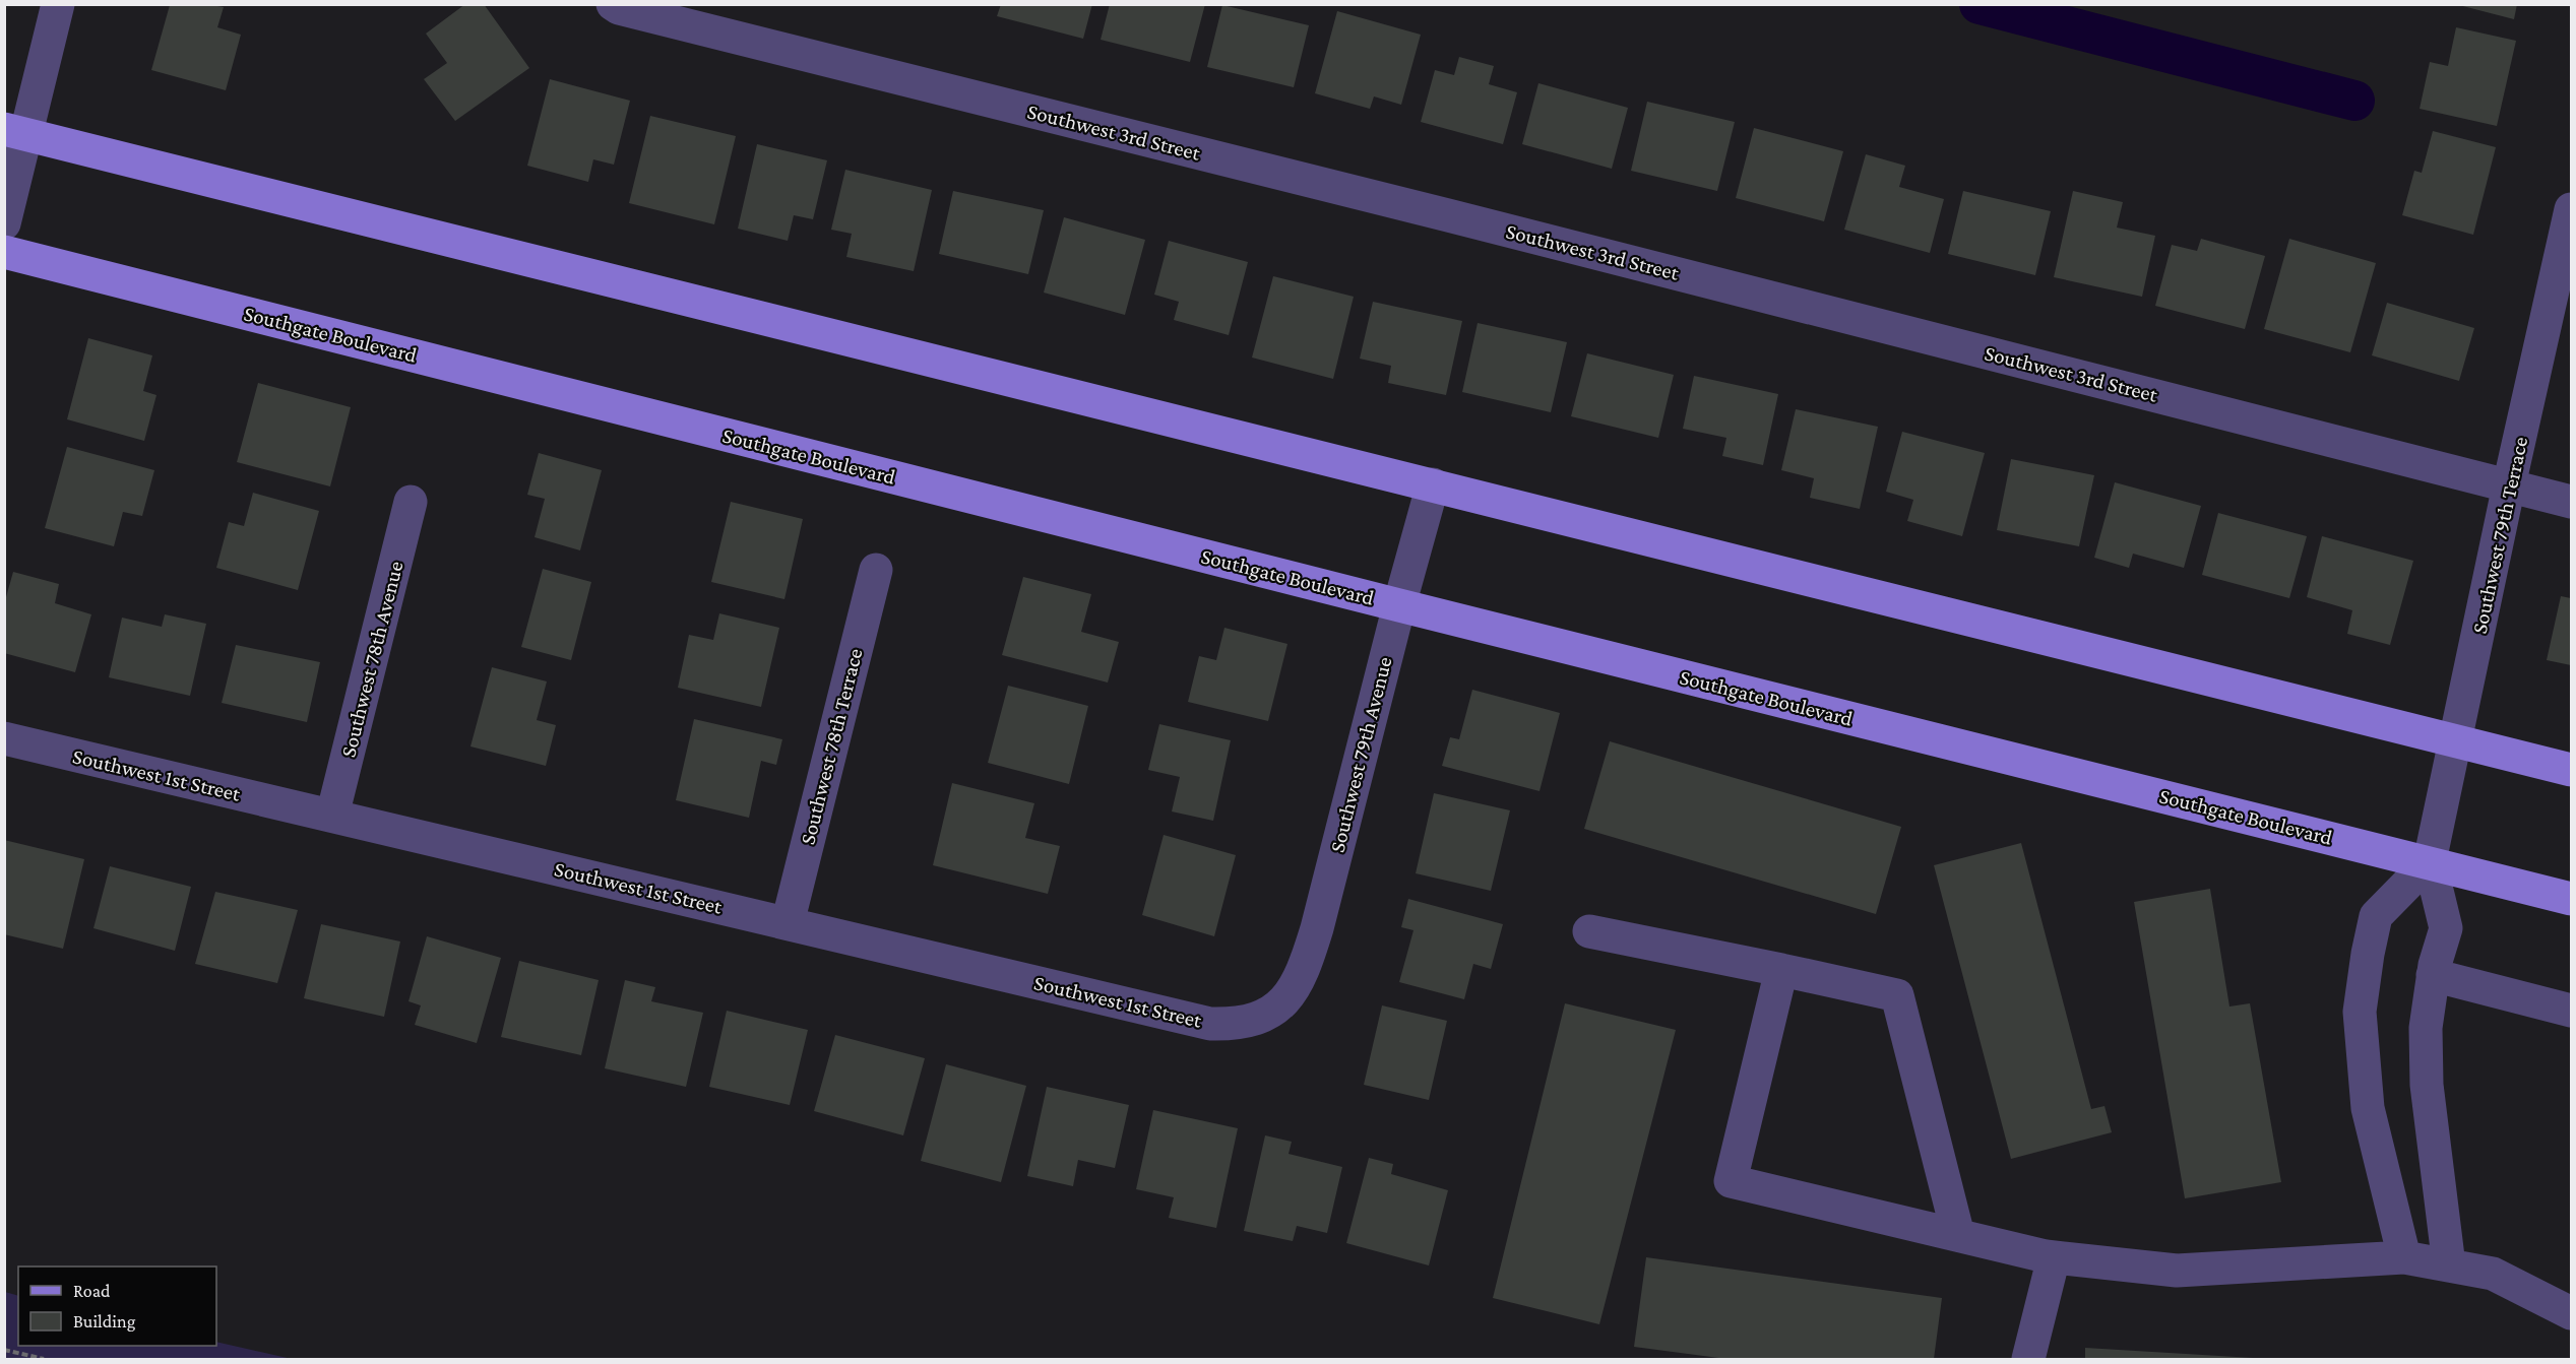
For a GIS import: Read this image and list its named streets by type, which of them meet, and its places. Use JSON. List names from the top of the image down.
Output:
{
  "streets": {
    "main road": ["Southgate Boulevard"],
    "street": [
      "Southwest 3rd Street",
      "Southwest 79th Terrace",
      "Southwest 78th Avenue",
      "Southwest 78th Terrace",
      "Southwest 79th Avenue",
      "Southwest 1st Street"
    ]
  },
  "crossings": [
    ["Southwest 3rd Street", "Southwest 79th Terrace"],
    ["Southgate Boulevard", "Southwest 79th Terrace"],
    ["Southgate Boulevard", "Southwest 79th Avenue"],
    ["Southwest 78th Avenue", "Southwest 1st Street"],
    ["Southwest 78th Terrace", "Southwest 1st Street"],
    ["Southwest 79th Avenue", "Southwest 1st Street"]
  ],
  "legend": ["Road", "Building"]
}
